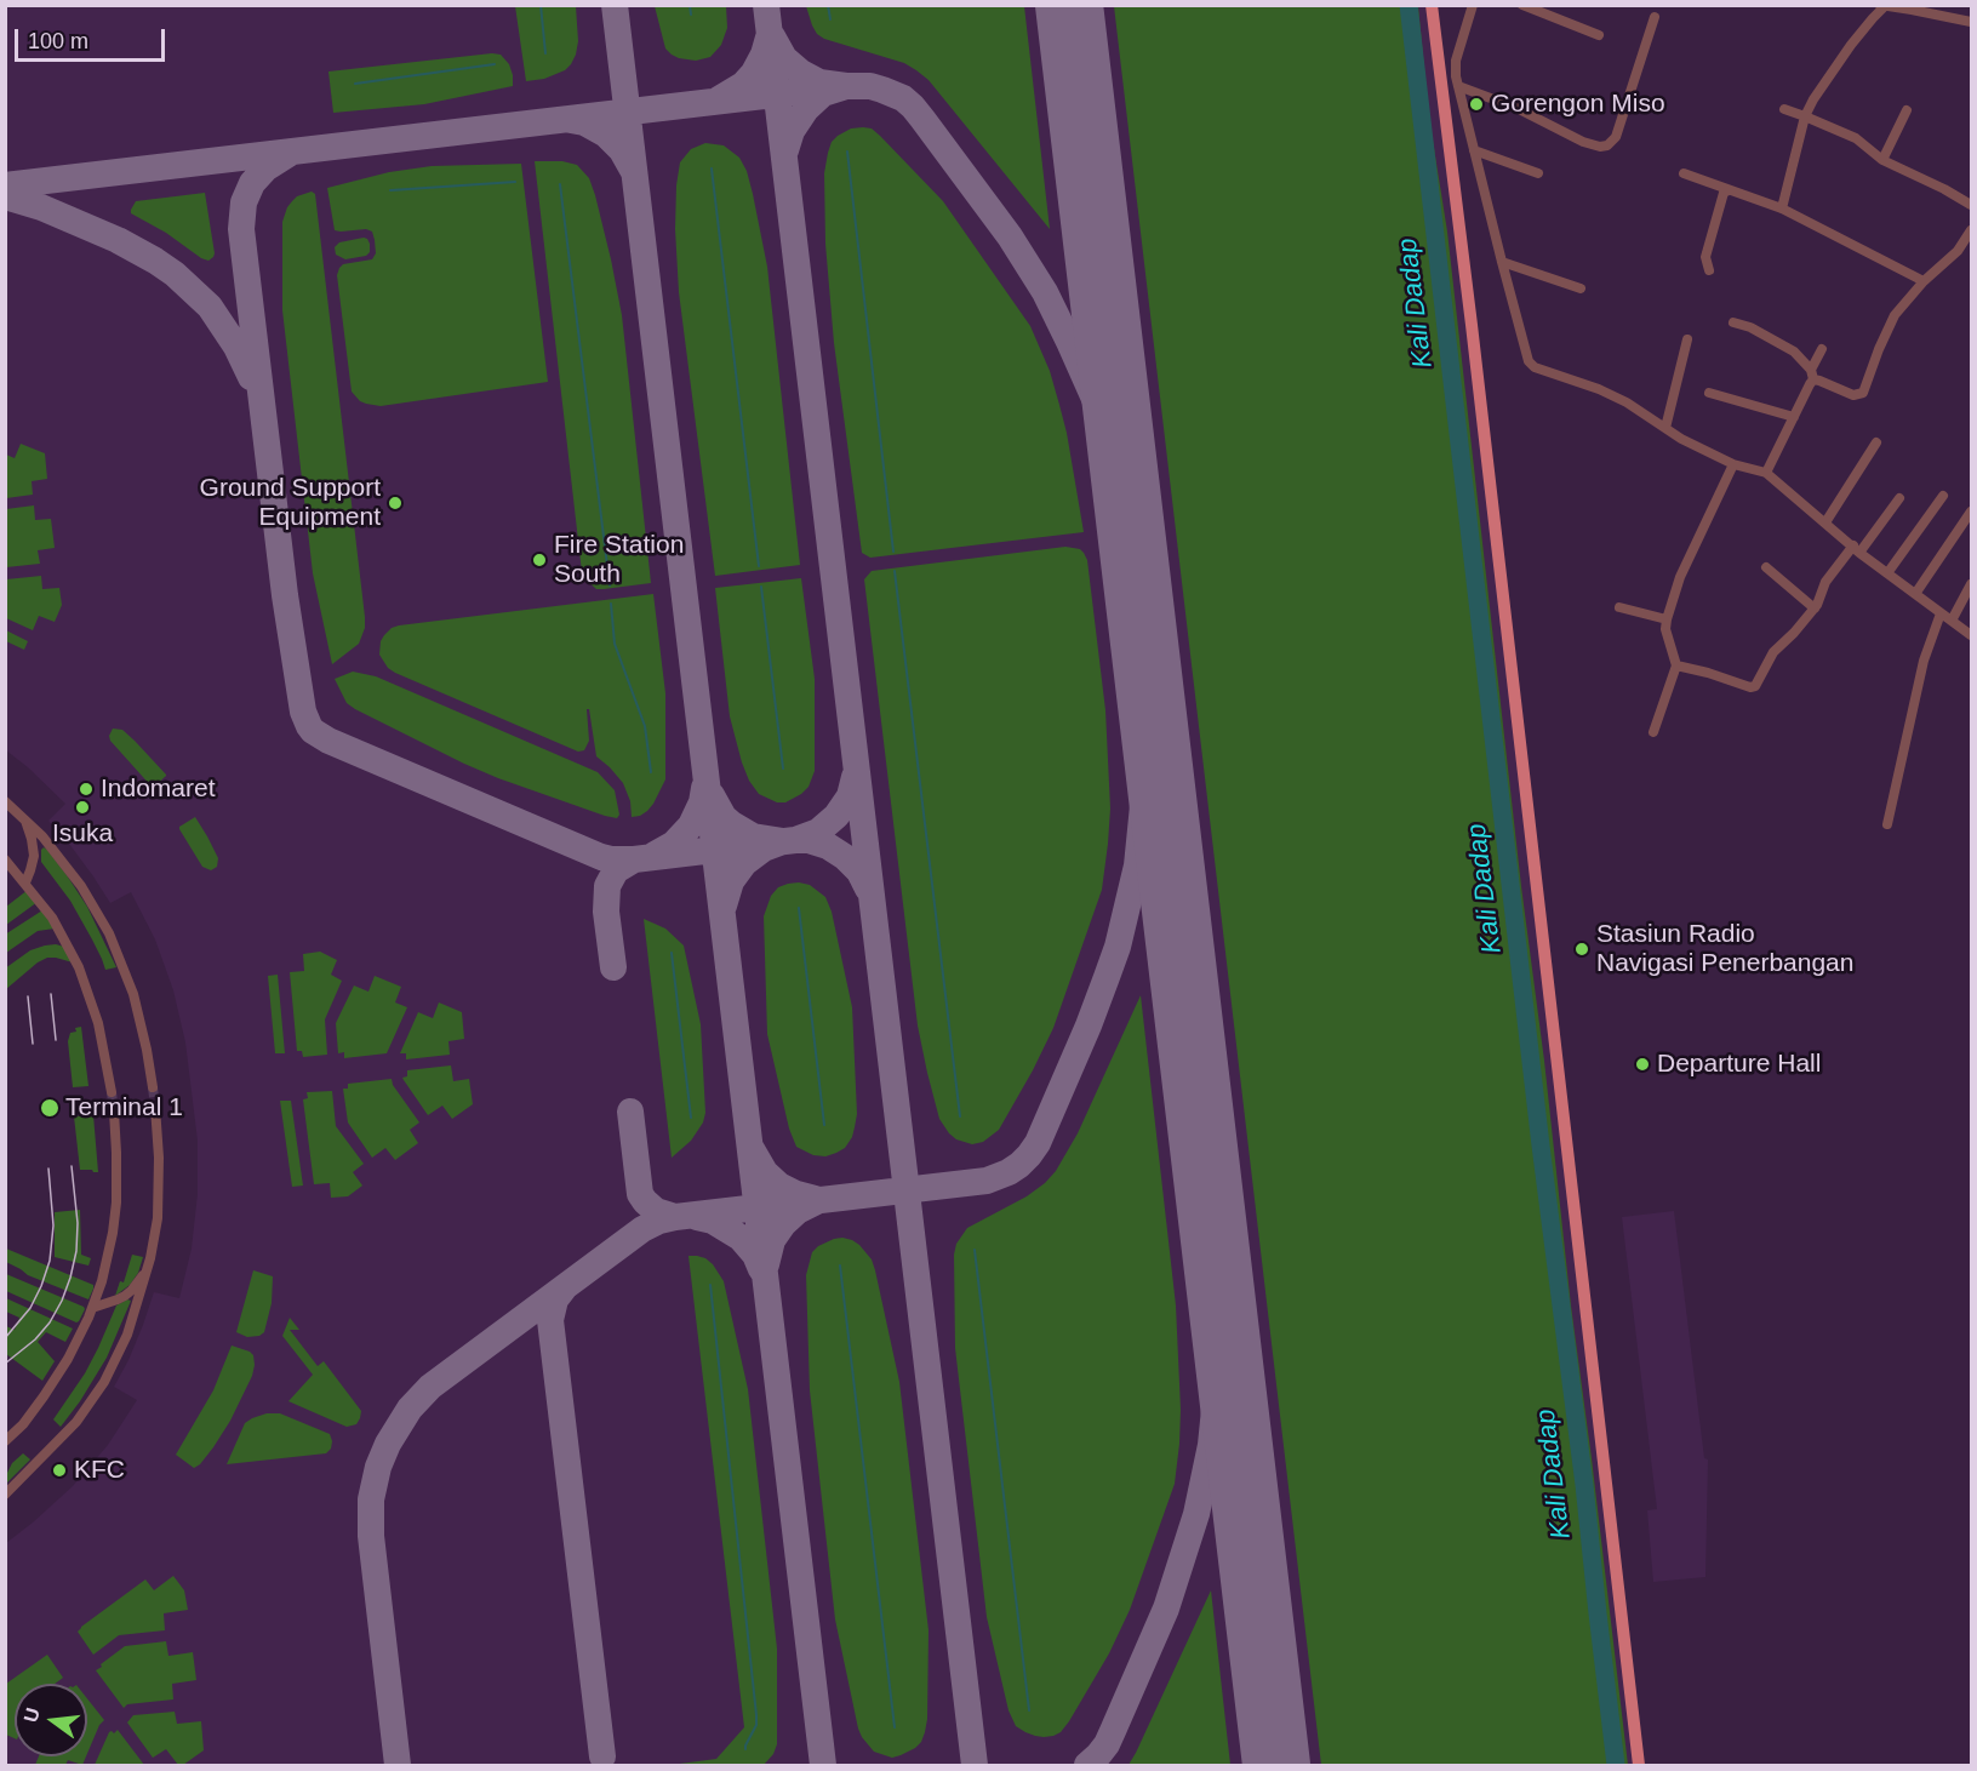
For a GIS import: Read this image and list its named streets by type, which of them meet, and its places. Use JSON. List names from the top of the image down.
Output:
{
  "water": ["Kali Dadap"],
  "places": [
    "Gorengon Miso",
    "Ground Support Equipment",
    "Fire Station South",
    "Indomaret",
    "Isuka",
    "Stasiun Radio Navigasi Penerbangan",
    "Departure Hall",
    "Terminal 1",
    "KFC"
  ],
  "scale_bar": "100 m",
  "north": "left"
}
